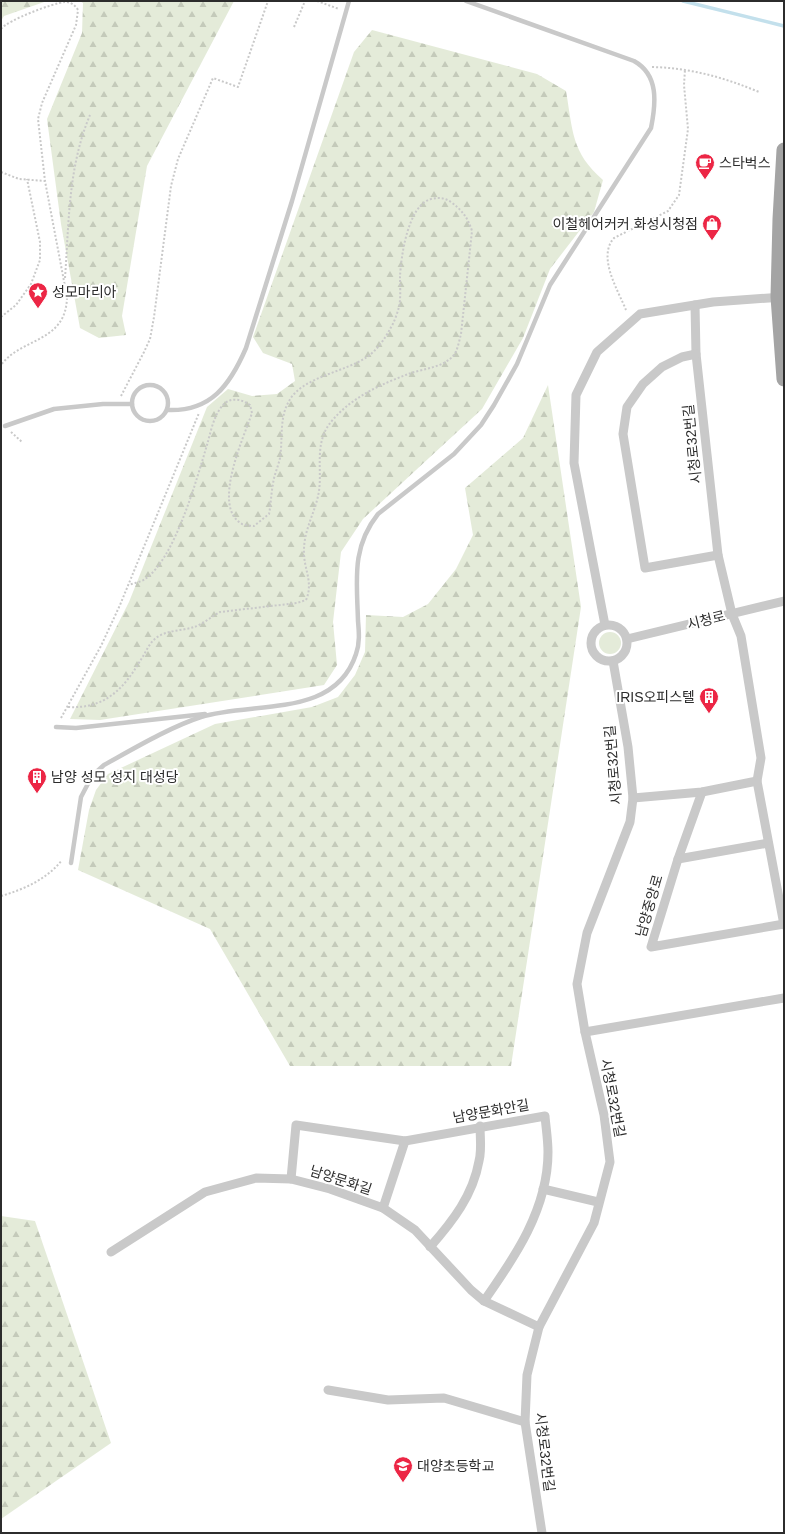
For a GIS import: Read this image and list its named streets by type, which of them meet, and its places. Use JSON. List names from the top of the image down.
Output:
{
  "streets": {
    "street": [
      "시청로32번길",
      "시청로",
      "남양중앙로",
      "남양문화안길",
      "남양문화길"
    ]
  },
  "crossings": [
    ["시청로32번길", "시청로"],
    ["시청로32번길", "남양중앙로"],
    ["시청로32번길", "남양문화길"],
    ["남양문화안길", "남양문화길"]
  ],
  "places": {
    "cafe": ["스타벅스"],
    "shop": ["이철헤어커커 화성시청점"],
    "place": ["성모마리아"],
    "building": ["IRIS오피스텔", "남양 성모 성지 대성당"],
    "school or university": ["대양초등학교"]
  }
}
